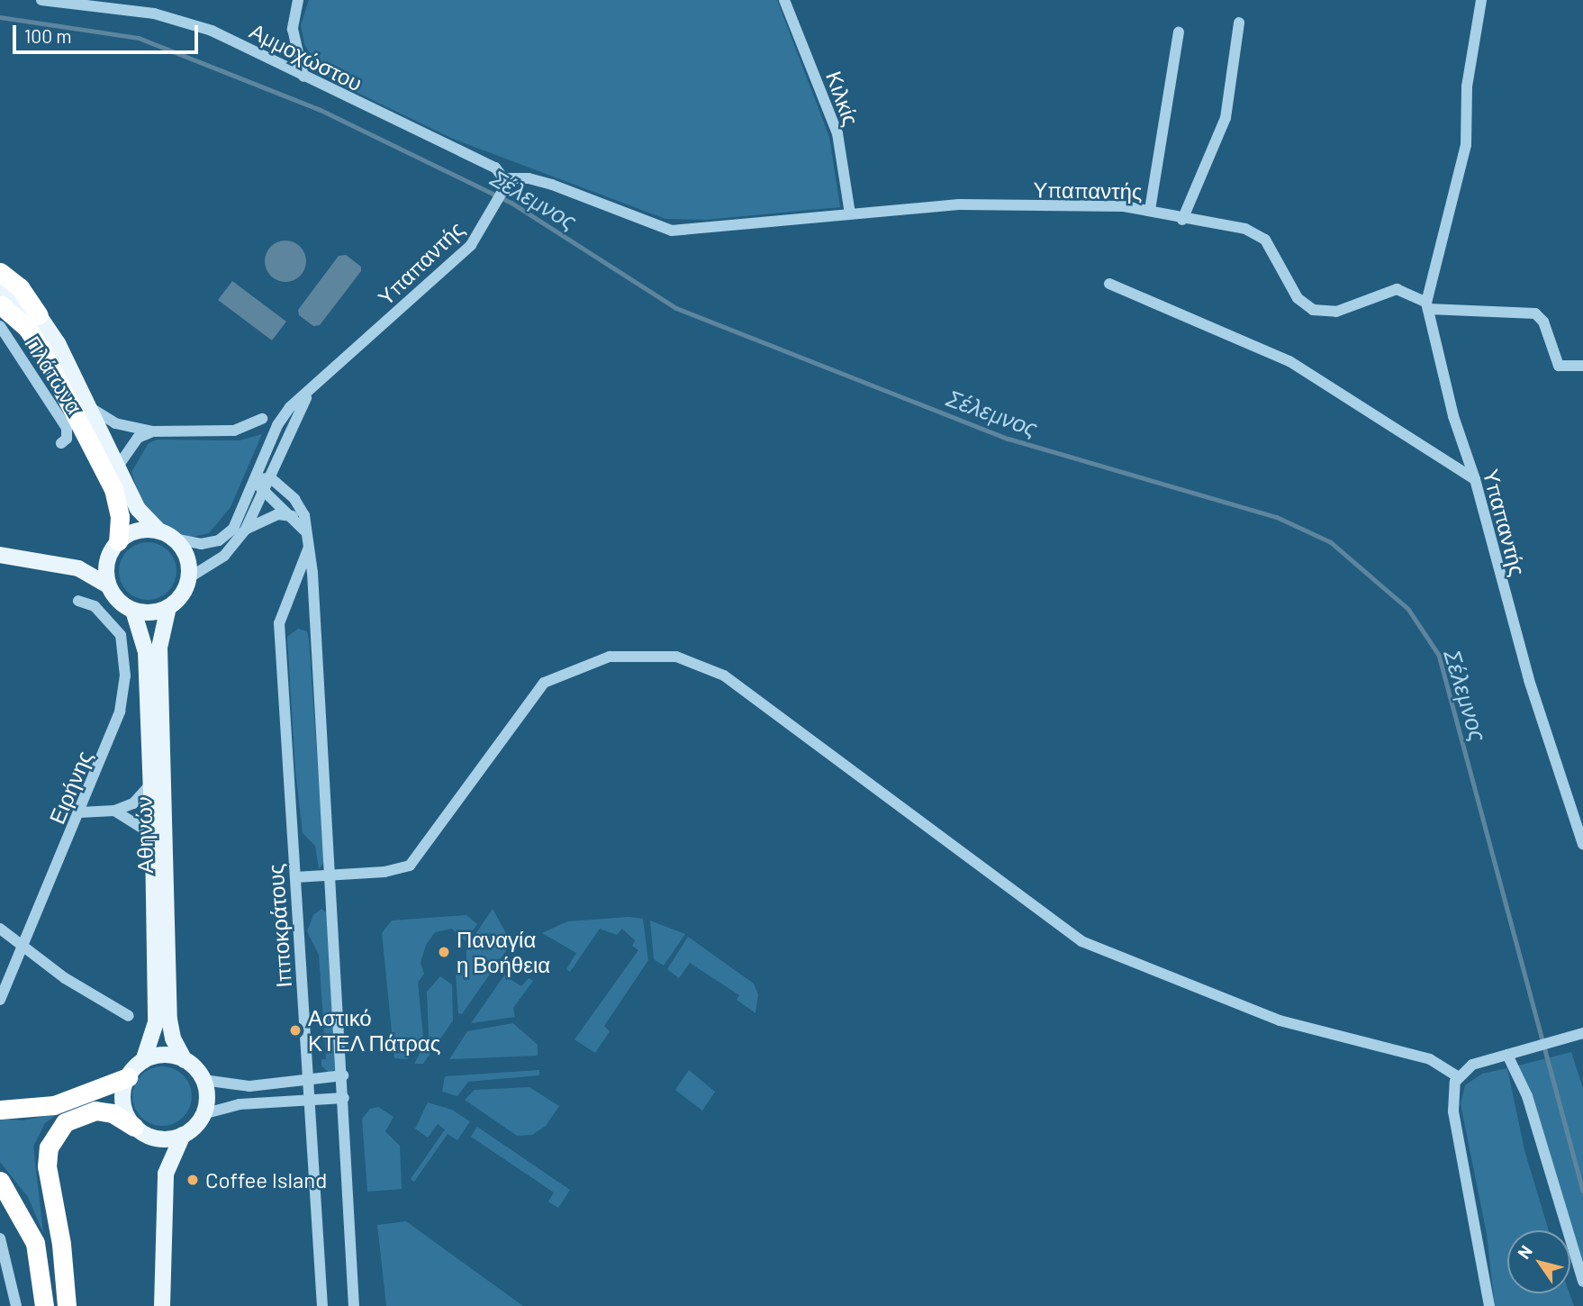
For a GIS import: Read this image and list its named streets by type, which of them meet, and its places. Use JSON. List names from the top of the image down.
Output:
{
  "streets": {
    "main road": ["Αθηνών"],
    "street": [
      "Αμμοχώστου",
      "Κιλκίς",
      "Υπαπαντής",
      "Πλάτωνα",
      "Ειρήνης",
      "Ιπποκράτους"
    ]
  },
  "crossings": [
    ["Αμμοχώστου", "Υπαπαντής"],
    ["Κιλκίς", "Υπαπαντής"]
  ],
  "water": ["Σέλεμνος"],
  "places": ["Παναγία η Βοήθεια", "Αστικό ΚΤΕΛ Πάτρας", "Coffee Island"],
  "scale_bar": "100 m",
  "north": "top left"
}
